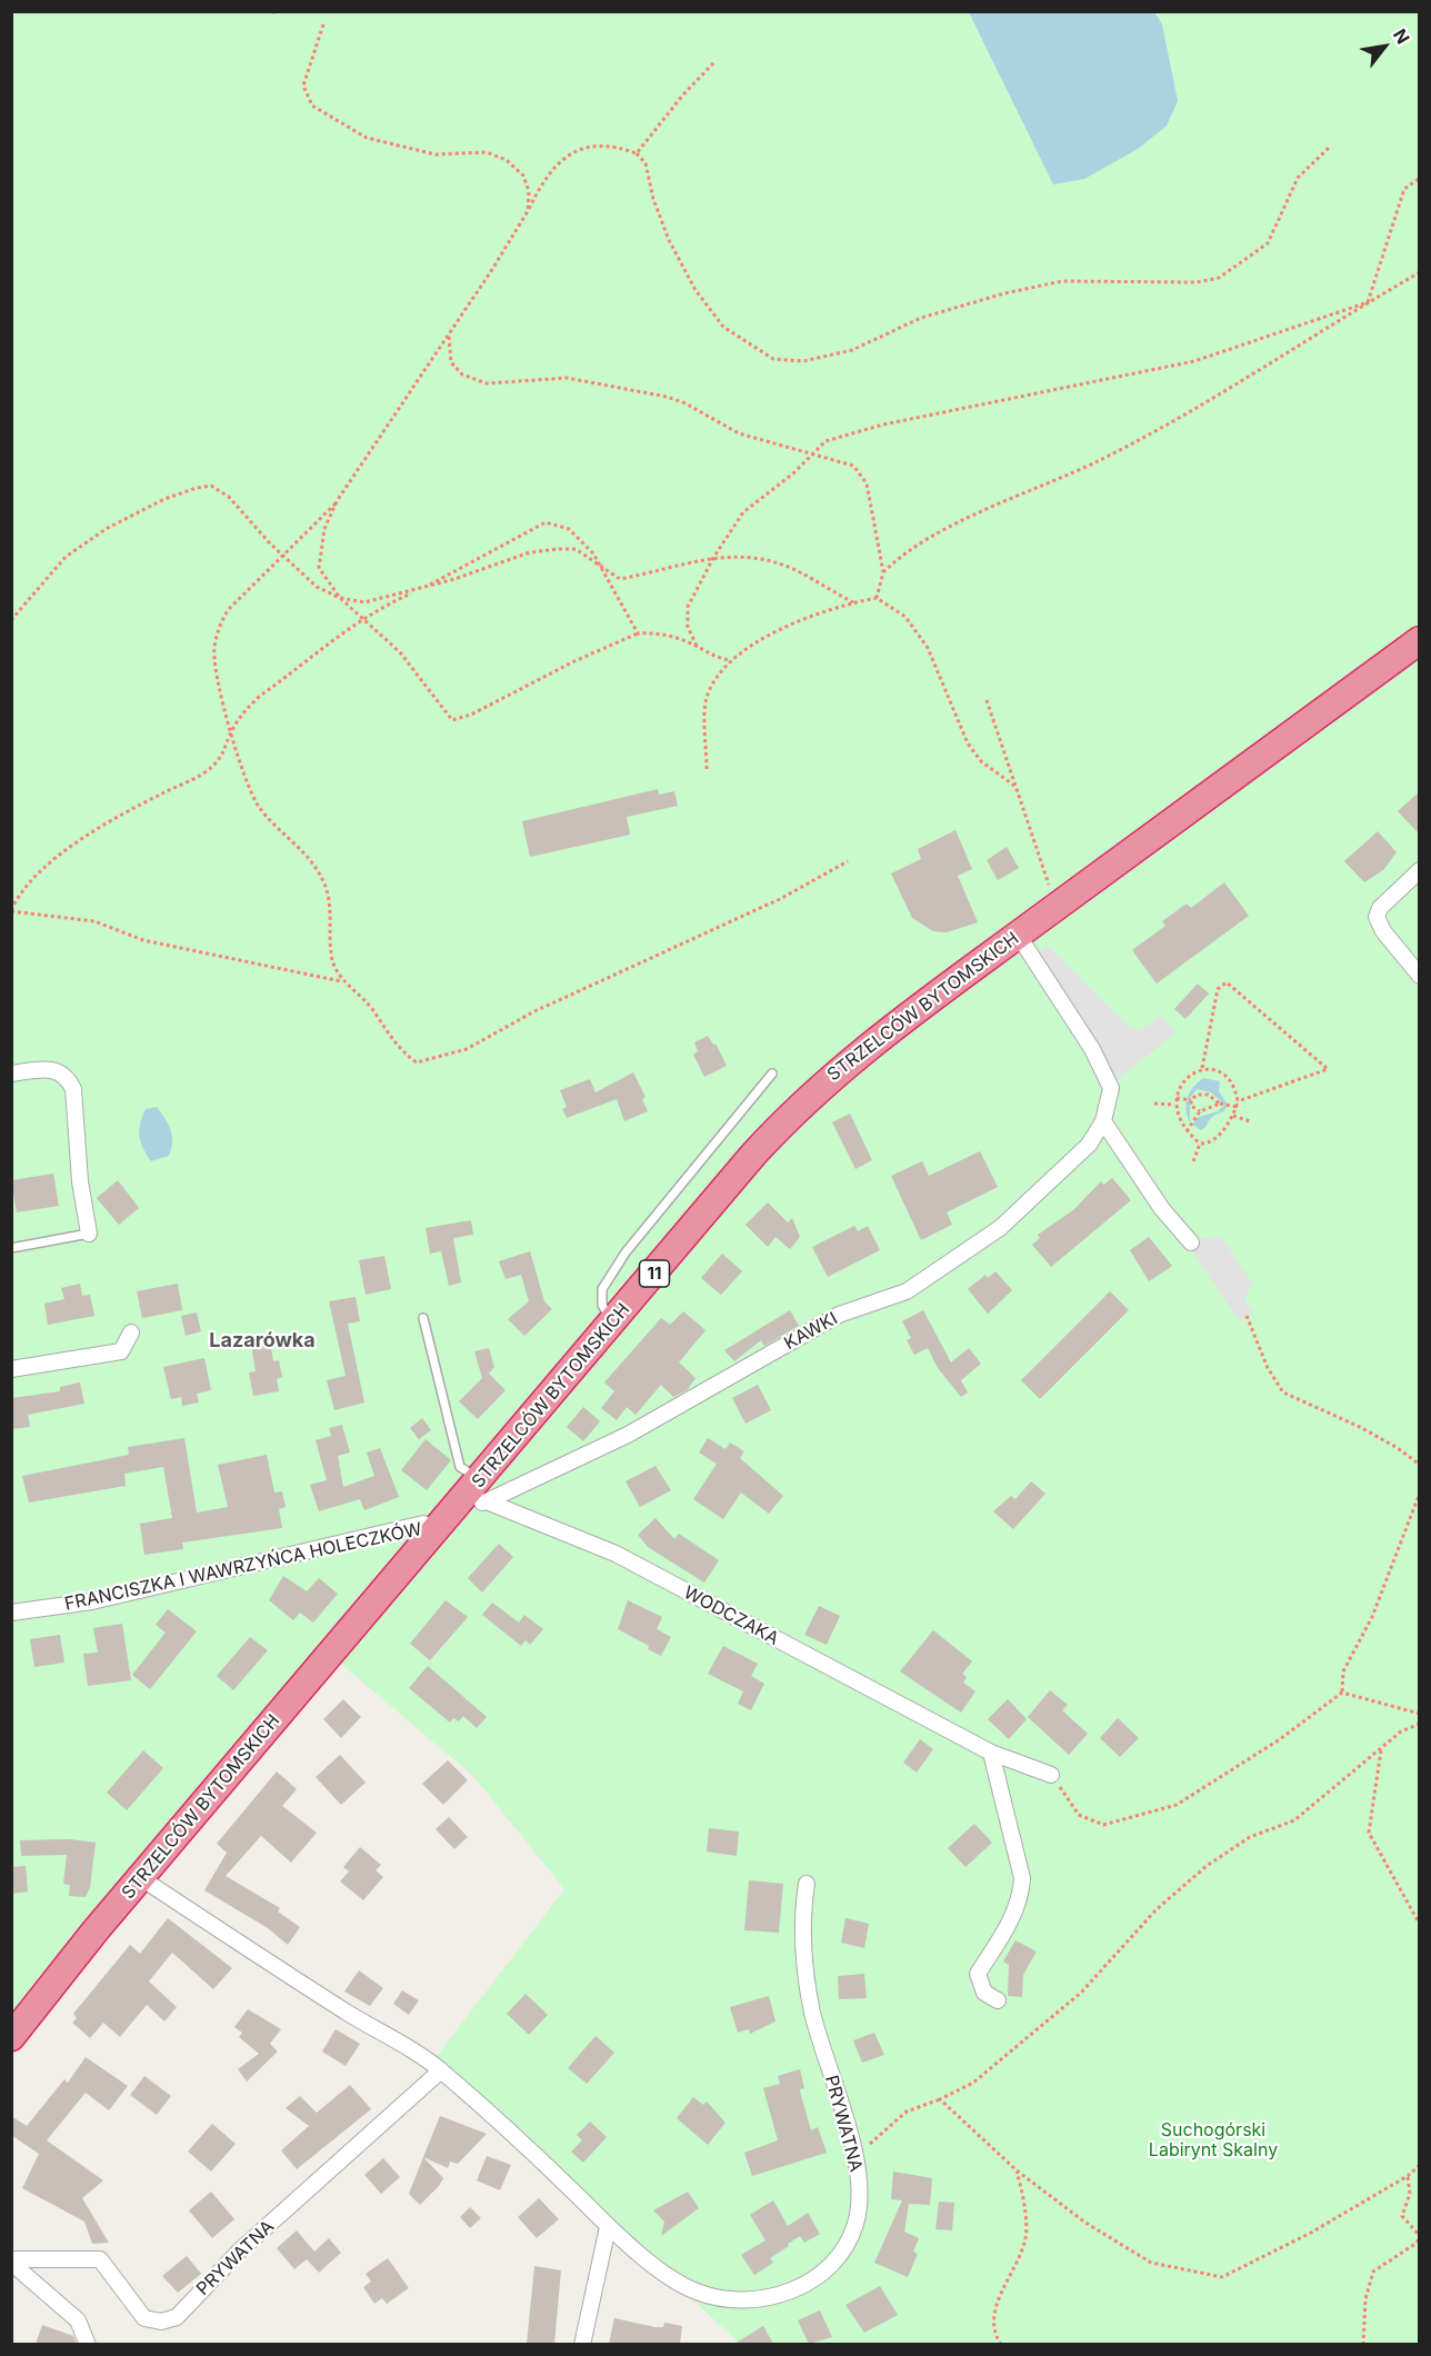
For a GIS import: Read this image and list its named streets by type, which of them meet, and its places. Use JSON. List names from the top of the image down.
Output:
{
  "streets": {
    "highway": ["STRZELCÓW BYTOMSKICH", "11"],
    "street": [
      "KAWKI",
      "FRANCISZKA I WAWRZYŃCA HOLECZKÓW",
      "WODCZAKA",
      "PRYWATNA"
    ]
  },
  "crossings": [
    ["STRZELCÓW BYTOMSKICH", "KAWKI"],
    ["STRZELCÓW BYTOMSKICH", "FRANCISZKA I WAWRZYŃCA HOLECZKÓW"],
    ["STRZELCÓW BYTOMSKICH", "WODCZAKA"],
    ["STRZELCÓW BYTOMSKICH", "PRYWATNA"],
    ["KAWKI", "WODCZAKA"]
  ],
  "districts": ["Lazarówka"],
  "parks": ["Suchogórski Labirynt Skalny"],
  "north": "top right"
}
